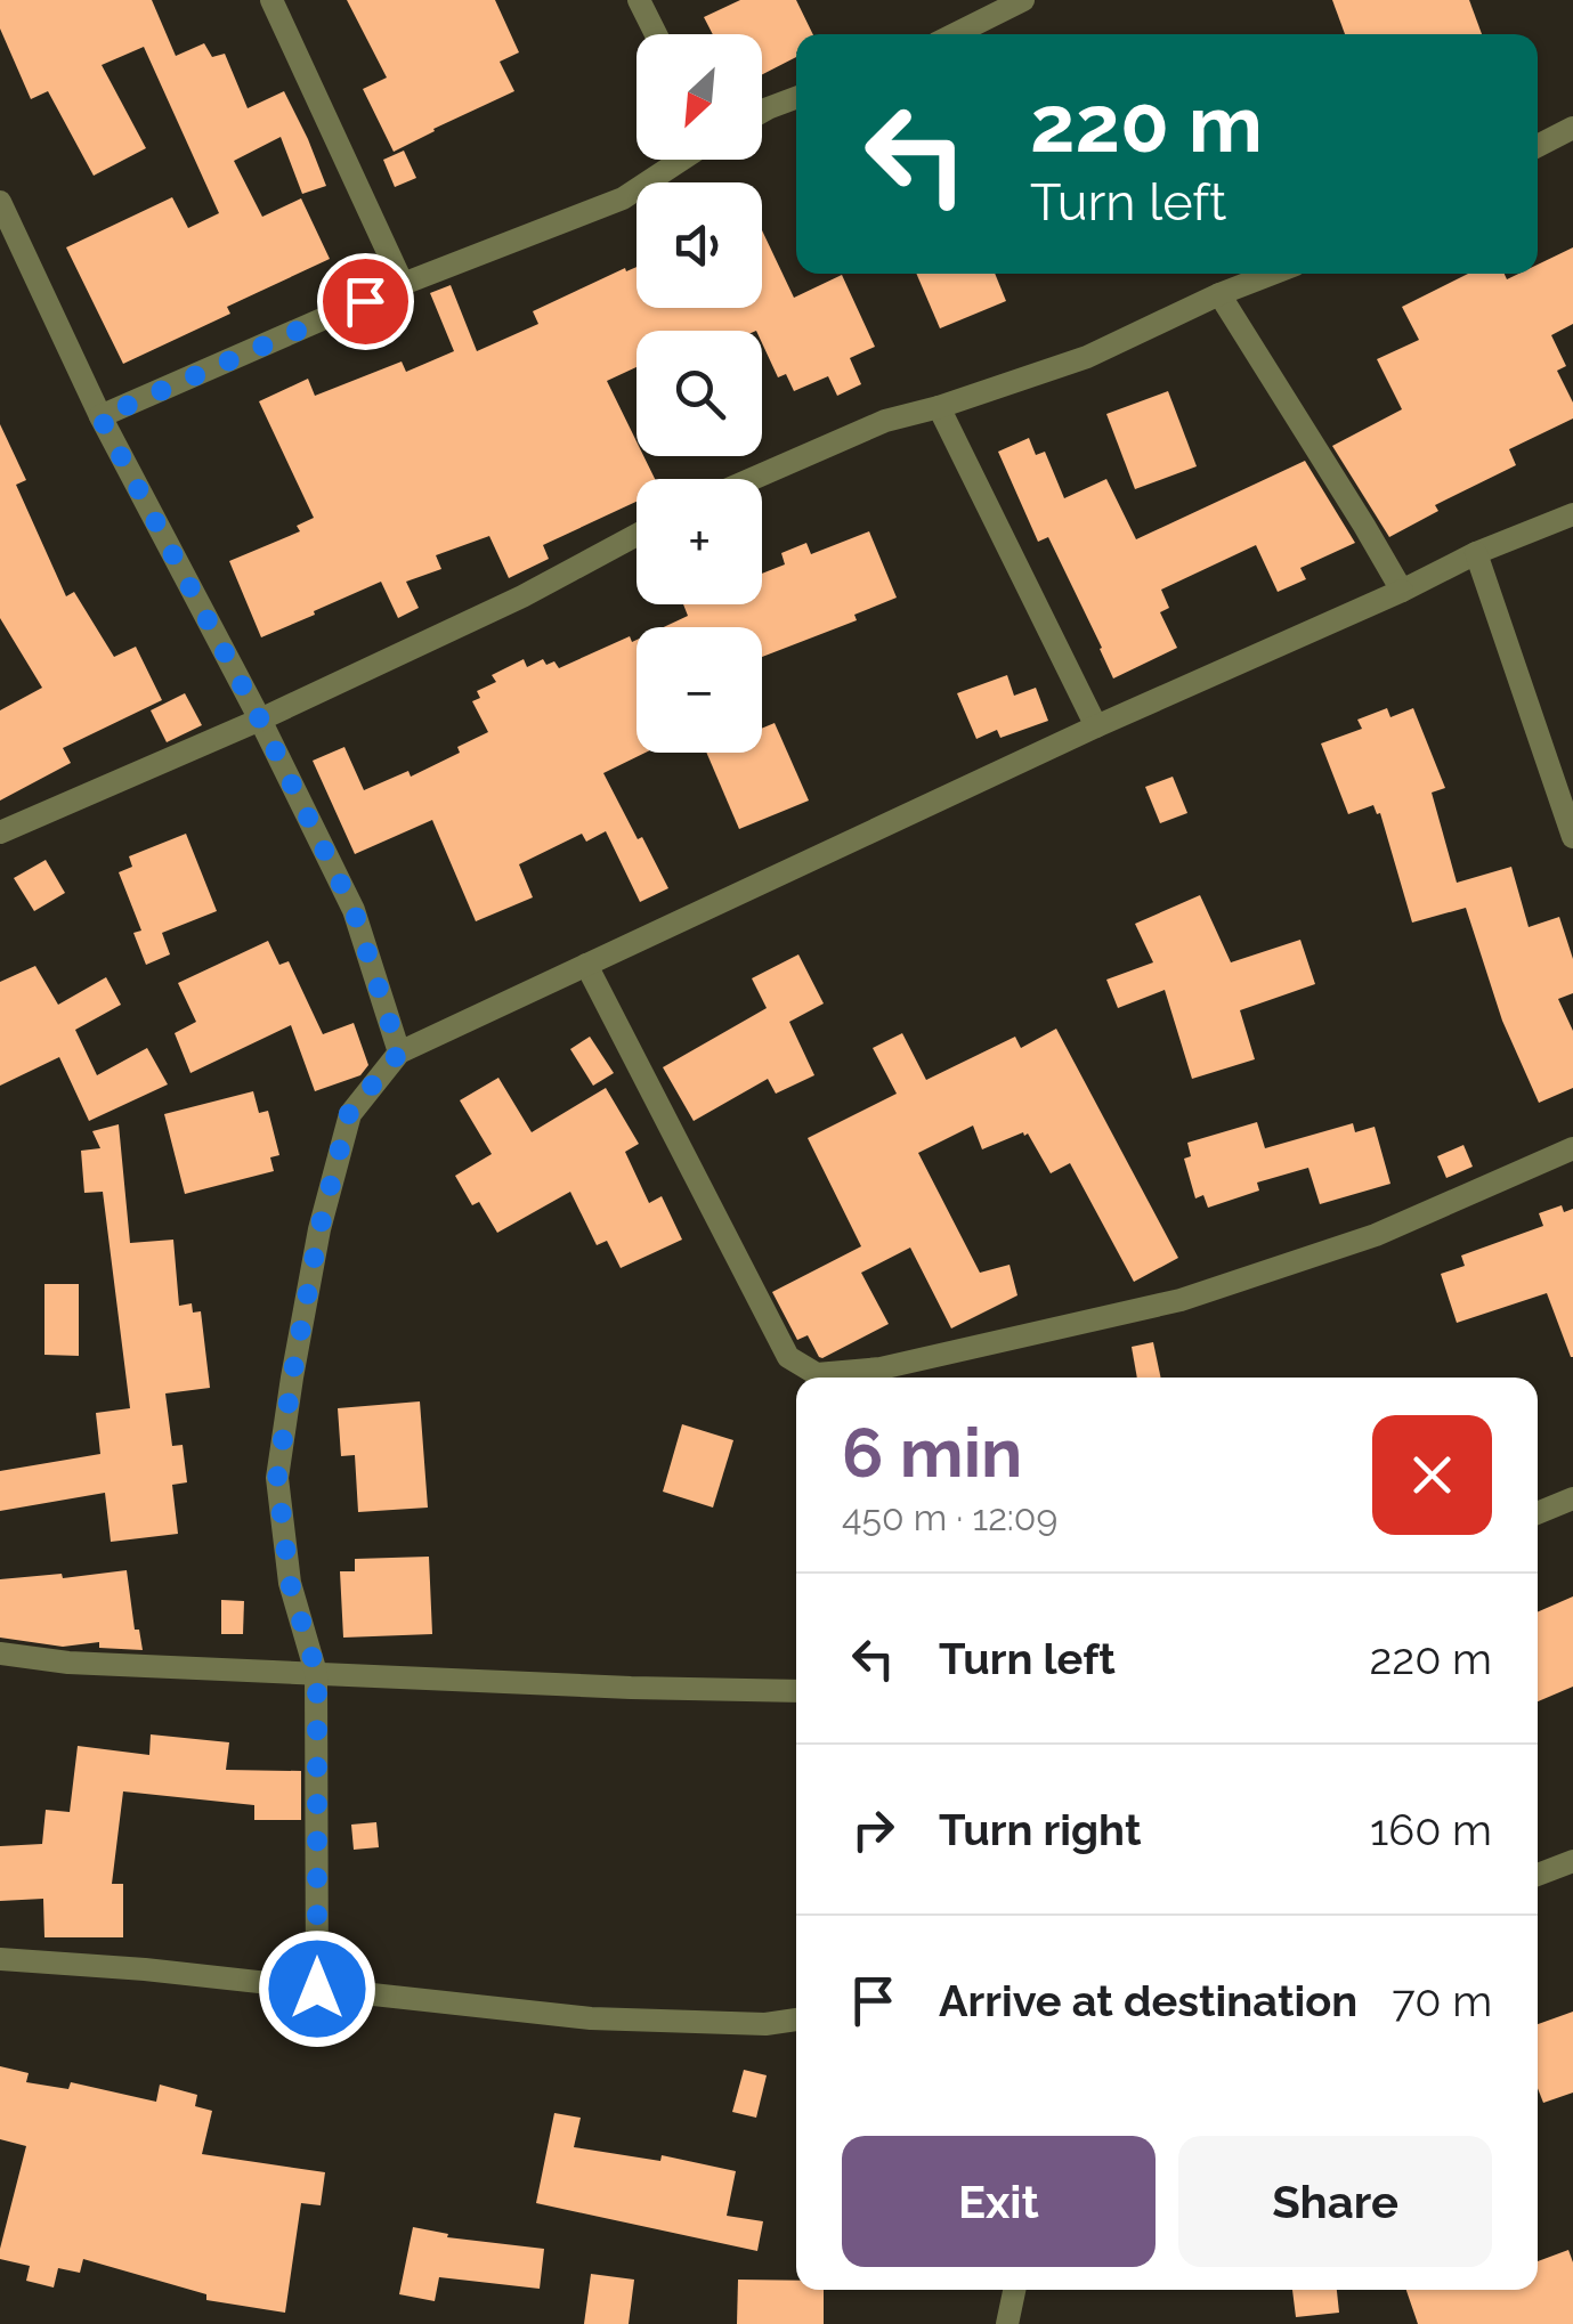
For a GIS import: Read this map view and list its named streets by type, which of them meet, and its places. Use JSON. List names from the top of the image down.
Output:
{
  "north": "bottom left",
  "page": {
    "map_buttons": ["+", "−"],
    "turn": ["220 m", "Turn left"],
    "heading": ["6 min", "450 m · 12:09"],
    "list": [
      {
        "name": "Turn left",
        "value": "220 m"
      },
      {
        "name": "Turn right",
        "value": "160 m"
      },
      {
        "name": "Arrive at destination",
        "value": "70 m"
      }
    ],
    "buttons": ["Exit", "Share"]
  }
}
